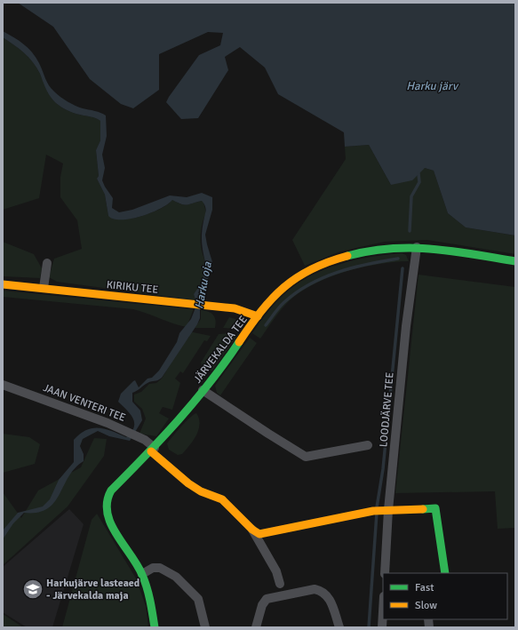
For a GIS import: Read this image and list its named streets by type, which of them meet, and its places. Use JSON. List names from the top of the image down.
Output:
{
  "streets": {
    "street": [
      "KIRIKU TEE",
      "JÄRVEKALDA TEE",
      "JAAN VENTERI TEE",
      "LOODJÄRVE TEE"
    ]
  },
  "crossings": [
    ["KIRIKU TEE", "JÄRVEKALDA TEE"],
    ["JÄRVEKALDA TEE", "JAAN VENTERI TEE"],
    ["JÄRVEKALDA TEE", "LOODJÄRVE TEE"]
  ],
  "water": ["Harku järv", "Harku oja"],
  "places": {
    "school or university": ["Harkujärve lasteaed - Järvekalda maja"]
  },
  "legend": ["Fast", "Slow"]
}
